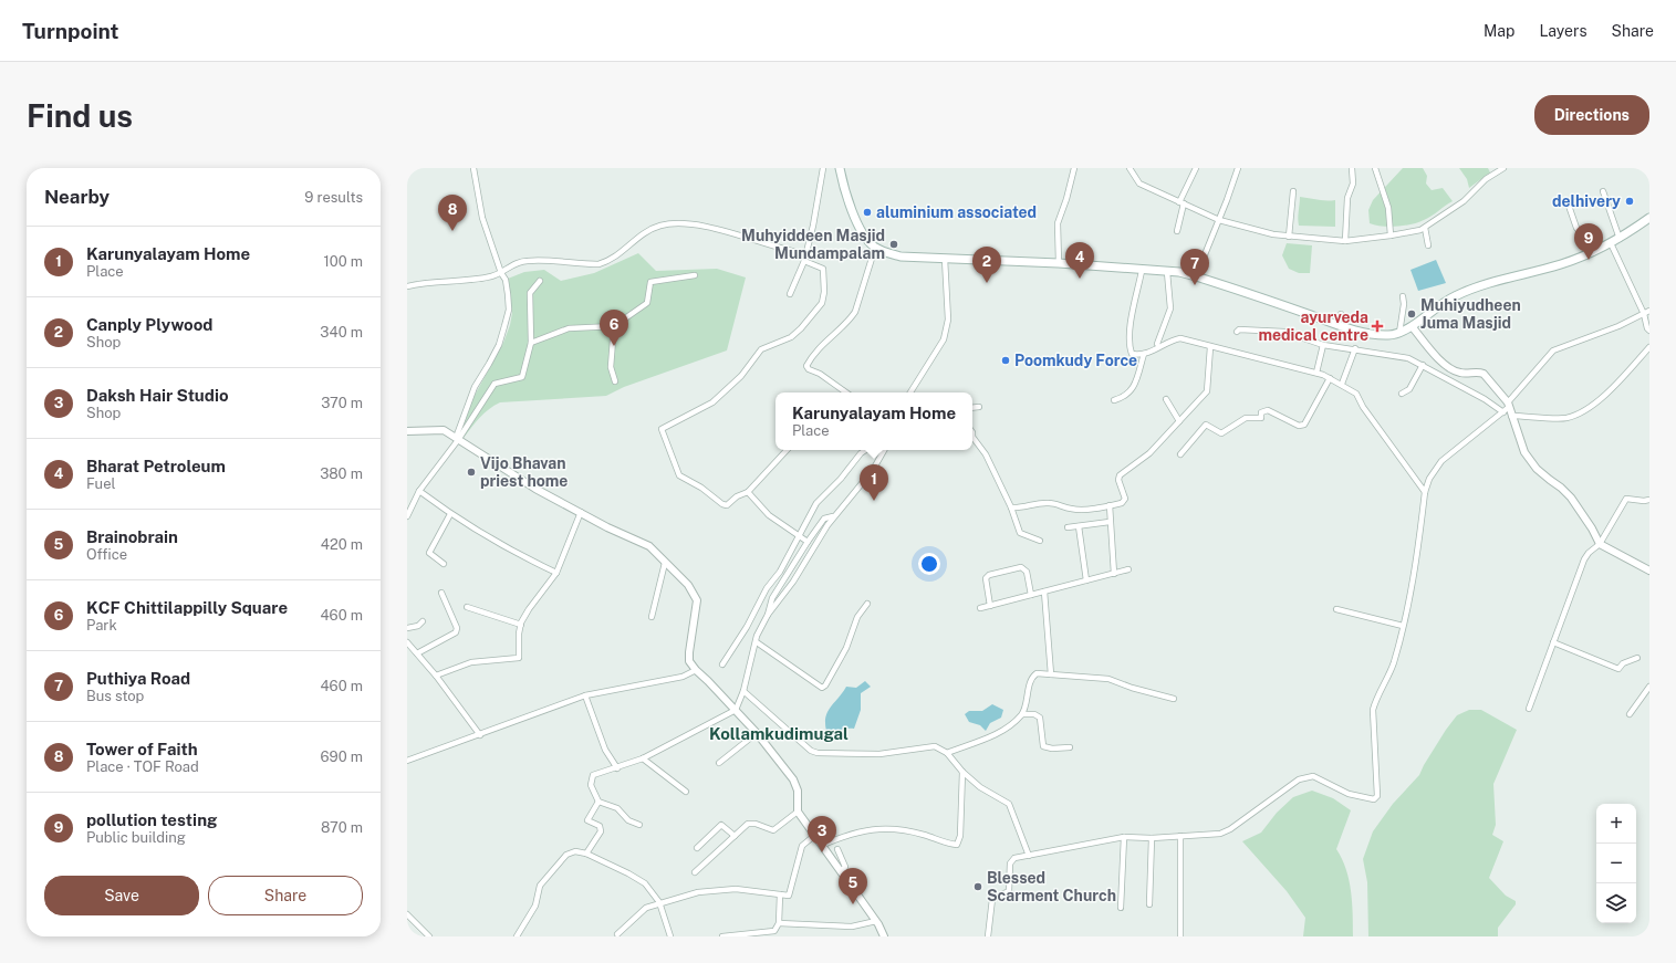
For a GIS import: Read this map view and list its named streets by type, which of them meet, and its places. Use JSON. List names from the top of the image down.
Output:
{
  "districts": ["Kollamkudimugal"],
  "places": {
    "other": [
      "delhivery",
      "aluminium associated",
      "Muhyiddeen Masjid Mundampalam",
      "Muhiyudheen Juma Masjid",
      "Poomkudy Force",
      "Vijo Bhavan priest home",
      "Blessed Scarment Church"
    ],
    "health": ["ayurveda medical centre"]
  },
  "page": {
    "header": "Turnpoint",
    "nav": ["Map", "Layers", "Share"],
    "buttons": [
      "Directions",
      ["Save", "Share"]
    ],
    "title": "Find us",
    "heading": ["Nearby", "9 results"],
    "pins": [
      "8",
      "9",
      "4",
      "2",
      "7",
      "6",
      "1",
      "3",
      "5"
    ],
    "list": [
      {
        "mark": "1",
        "name": "Karunyalayam Home",
        "note": "Place",
        "value": "100 m"
      },
      {
        "mark": "2",
        "name": "Canply Plywood",
        "note": "Shop",
        "value": "340 m"
      },
      {
        "mark": "3",
        "name": "Daksh Hair Studio",
        "note": "Shop",
        "value": "370 m"
      },
      {
        "mark": "4",
        "name": "Bharat Petroleum",
        "note": "Fuel",
        "value": "380 m"
      },
      {
        "mark": "5",
        "name": "Brainobrain",
        "note": "Office",
        "value": "420 m"
      },
      {
        "mark": "6",
        "name": "KCF Chittilappilly Square",
        "note": "Park",
        "value": "460 m"
      },
      {
        "mark": "7",
        "name": "Puthiya Road",
        "note": "Bus stop",
        "value": "460 m"
      },
      {
        "mark": "8",
        "name": "Tower of Faith",
        "note": "Place · TOF Road",
        "value": "690 m"
      },
      {
        "mark": "9",
        "name": "pollution testing",
        "note": "Public building",
        "value": "870 m"
      }
    ],
    "popup": ["Karunyalayam Home", "Place"],
    "map_buttons": ["+", "−"]
  }
}
